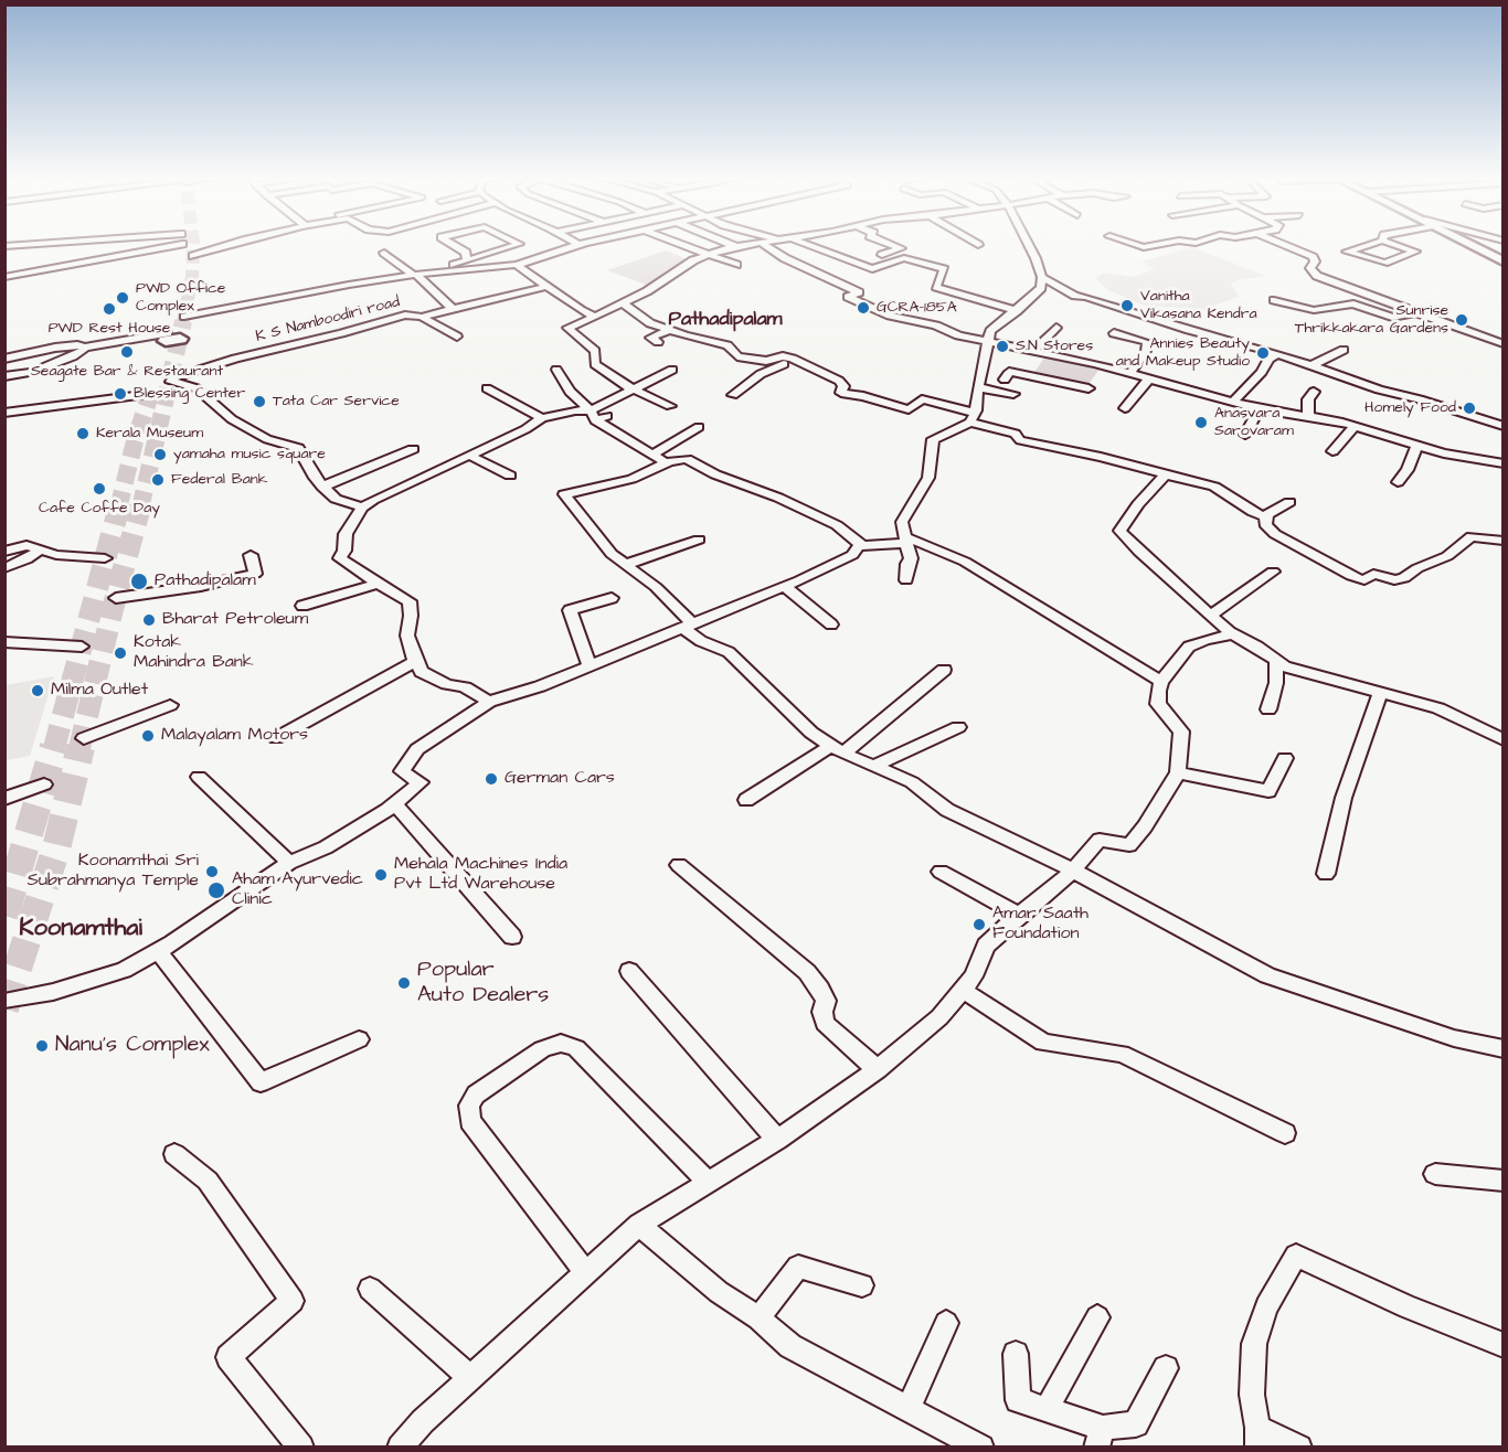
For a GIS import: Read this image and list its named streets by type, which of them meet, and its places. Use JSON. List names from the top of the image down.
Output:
{
  "streets": {
    "street": ["K S Namboodiri road"]
  },
  "districts": ["Pathadipalam", "Koonamthai"],
  "places": [
    "PWD Office Complex",
    "Vanitha Vikasana Kendra",
    "GCRA-185A",
    "PWD Rest House",
    "Sunrise Thrikkakara Gardens",
    "S.N Stores",
    "Seagate Bar & Restaurant",
    "Annies Beauty and Makeup Studio",
    "Blessing Center",
    "Tata Car Service",
    "Homely Food",
    "Anasvara Sarovaram",
    "Kerala Museum",
    "yamaha music square",
    "Federal Bank",
    "Cafe Coffe Day",
    "Pathadipalam",
    "Bharat Petroleum",
    "Kotak Mahindra Bank",
    "Milma Outlet",
    "Malayalam Motors",
    "German Cars",
    "Koonamthai Sri Subrahmanya Temple",
    "Mehala Machines India Pvt Ltd Warehouse",
    "Aham Ayurvedic Clinic",
    "Amar Saath Foundation",
    "Popular Auto Dealers",
    "Nanu's Complex"
  ]
}
